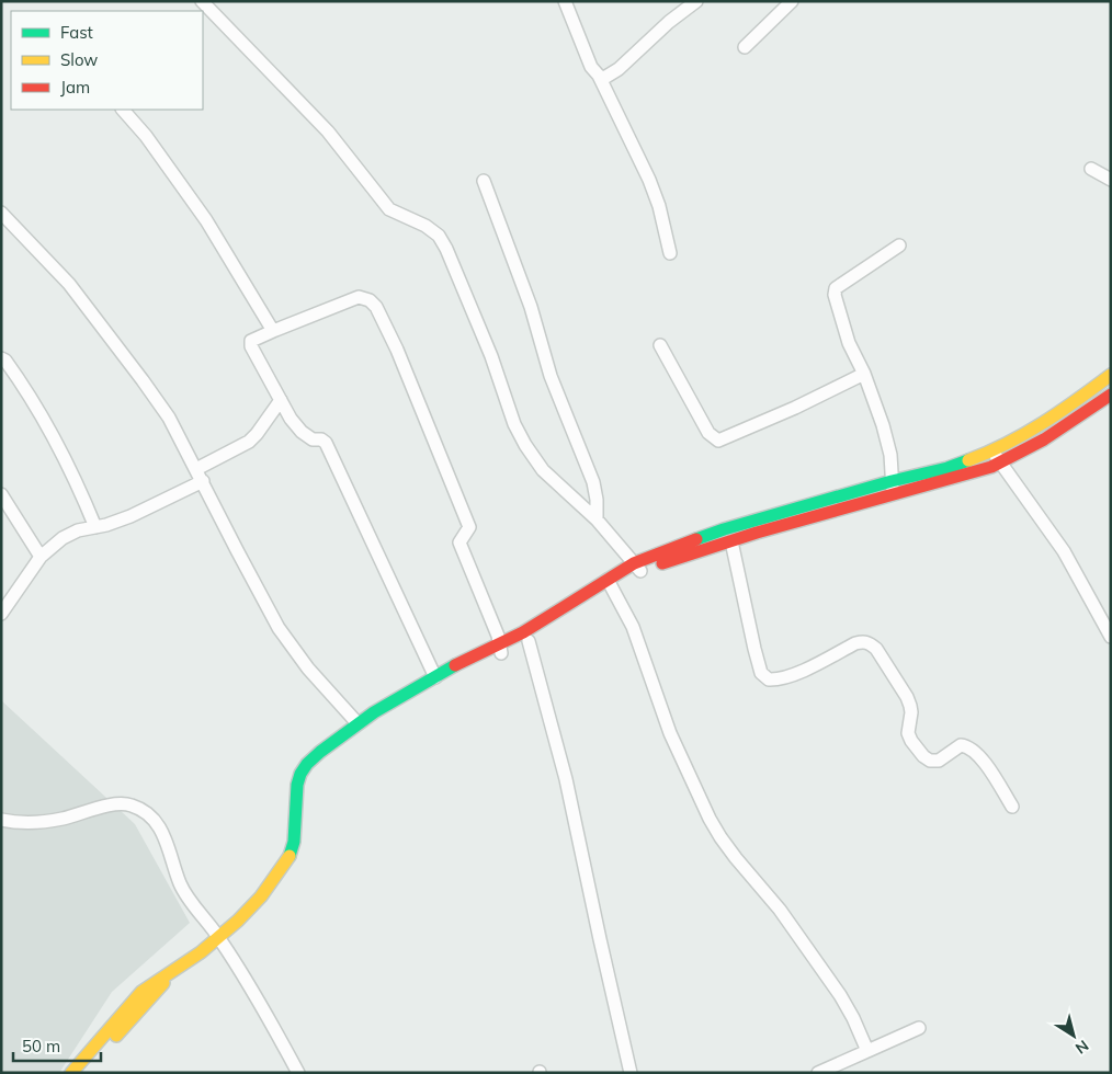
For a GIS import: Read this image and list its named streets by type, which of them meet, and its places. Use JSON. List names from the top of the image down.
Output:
{
  "legend": ["Fast", "Slow", "Jam"],
  "scale_bar": "50 m",
  "north": "bottom right"
}
